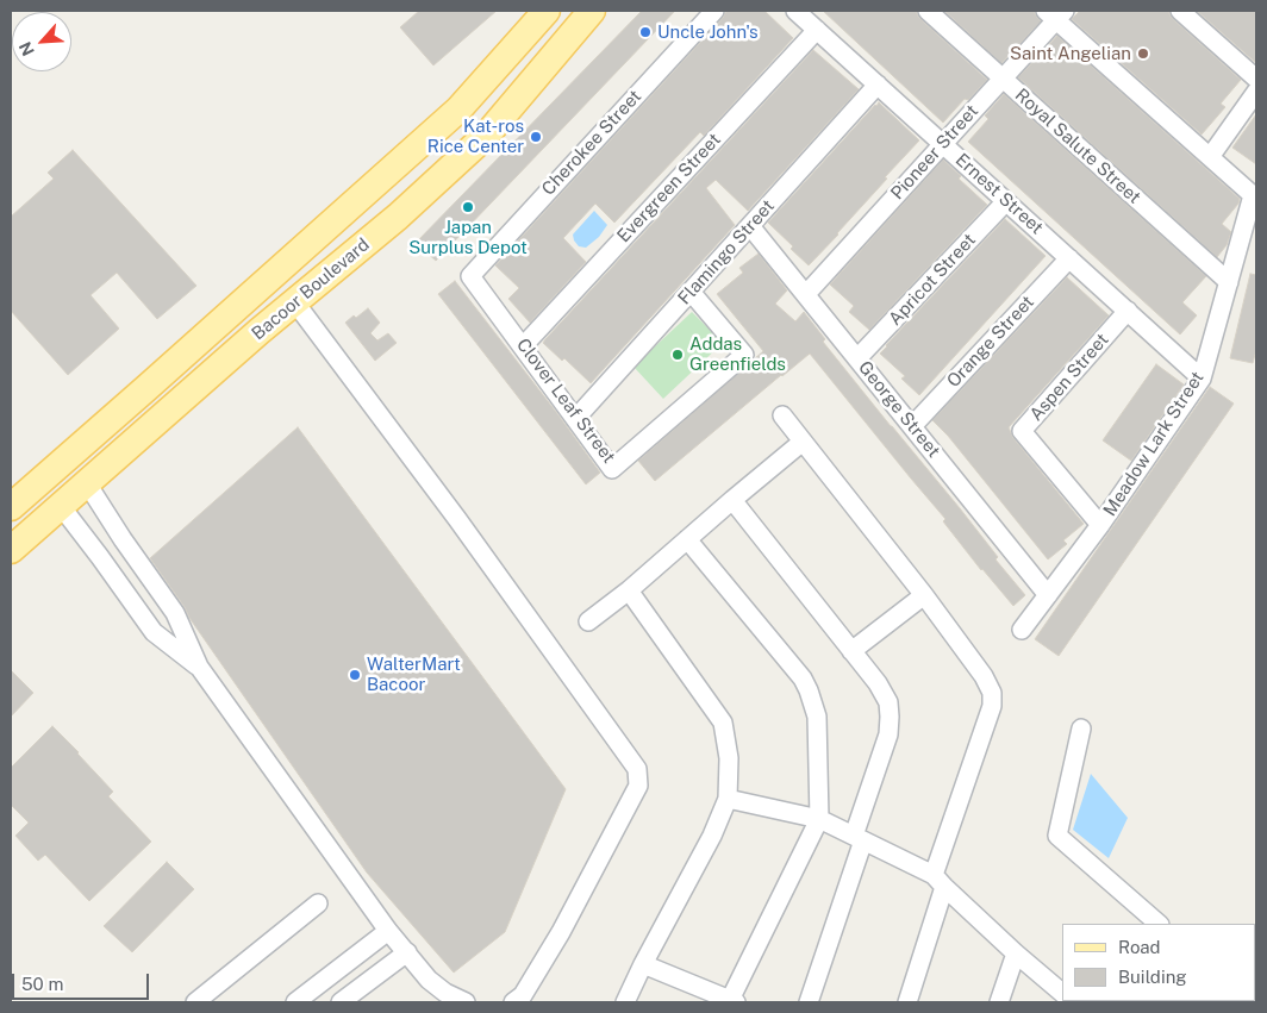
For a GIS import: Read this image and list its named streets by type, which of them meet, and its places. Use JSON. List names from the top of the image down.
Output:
{
  "streets": {
    "main road": ["Bacoor Boulevard"],
    "street": [
      "Cherokee Street",
      "Royal Salute Street",
      "Pioneer Street",
      "Evergreen Street",
      "Ernest Street",
      "Flamingo Street",
      "Apricot Street",
      "Orange Street",
      "Aspen Street",
      "Clover Leaf Street",
      "George Street",
      "Meadow Lark Street"
    ]
  },
  "crossings": [
    ["Cherokee Street", "Clover Leaf Street"],
    ["Royal Salute Street", "Pioneer Street"],
    ["Royal Salute Street", "Meadow Lark Street"],
    ["Pioneer Street", "Ernest Street"],
    ["Pioneer Street", "George Street"],
    ["Evergreen Street", "Ernest Street"],
    ["Evergreen Street", "Clover Leaf Street"],
    ["Ernest Street", "Flamingo Street"],
    ["Ernest Street", "Apricot Street"],
    ["Ernest Street", "Orange Street"],
    ["Ernest Street", "Aspen Street"],
    ["Ernest Street", "Meadow Lark Street"],
    ["Flamingo Street", "Clover Leaf Street"],
    ["Flamingo Street", "George Street"],
    ["Apricot Street", "George Street"],
    ["Orange Street", "George Street"],
    ["Aspen Street", "Meadow Lark Street"],
    ["George Street", "Meadow Lark Street"]
  ],
  "places": [
    "Uncle John's",
    "Saint Angelian",
    "Kat-ros Rice Center",
    "Japan Surplus Depot",
    "Addas Greenfields",
    "WalterMart Bacoor"
  ],
  "legend": ["Road", "Building"],
  "scale_bar": "50 m",
  "north": "bottom left"
}
